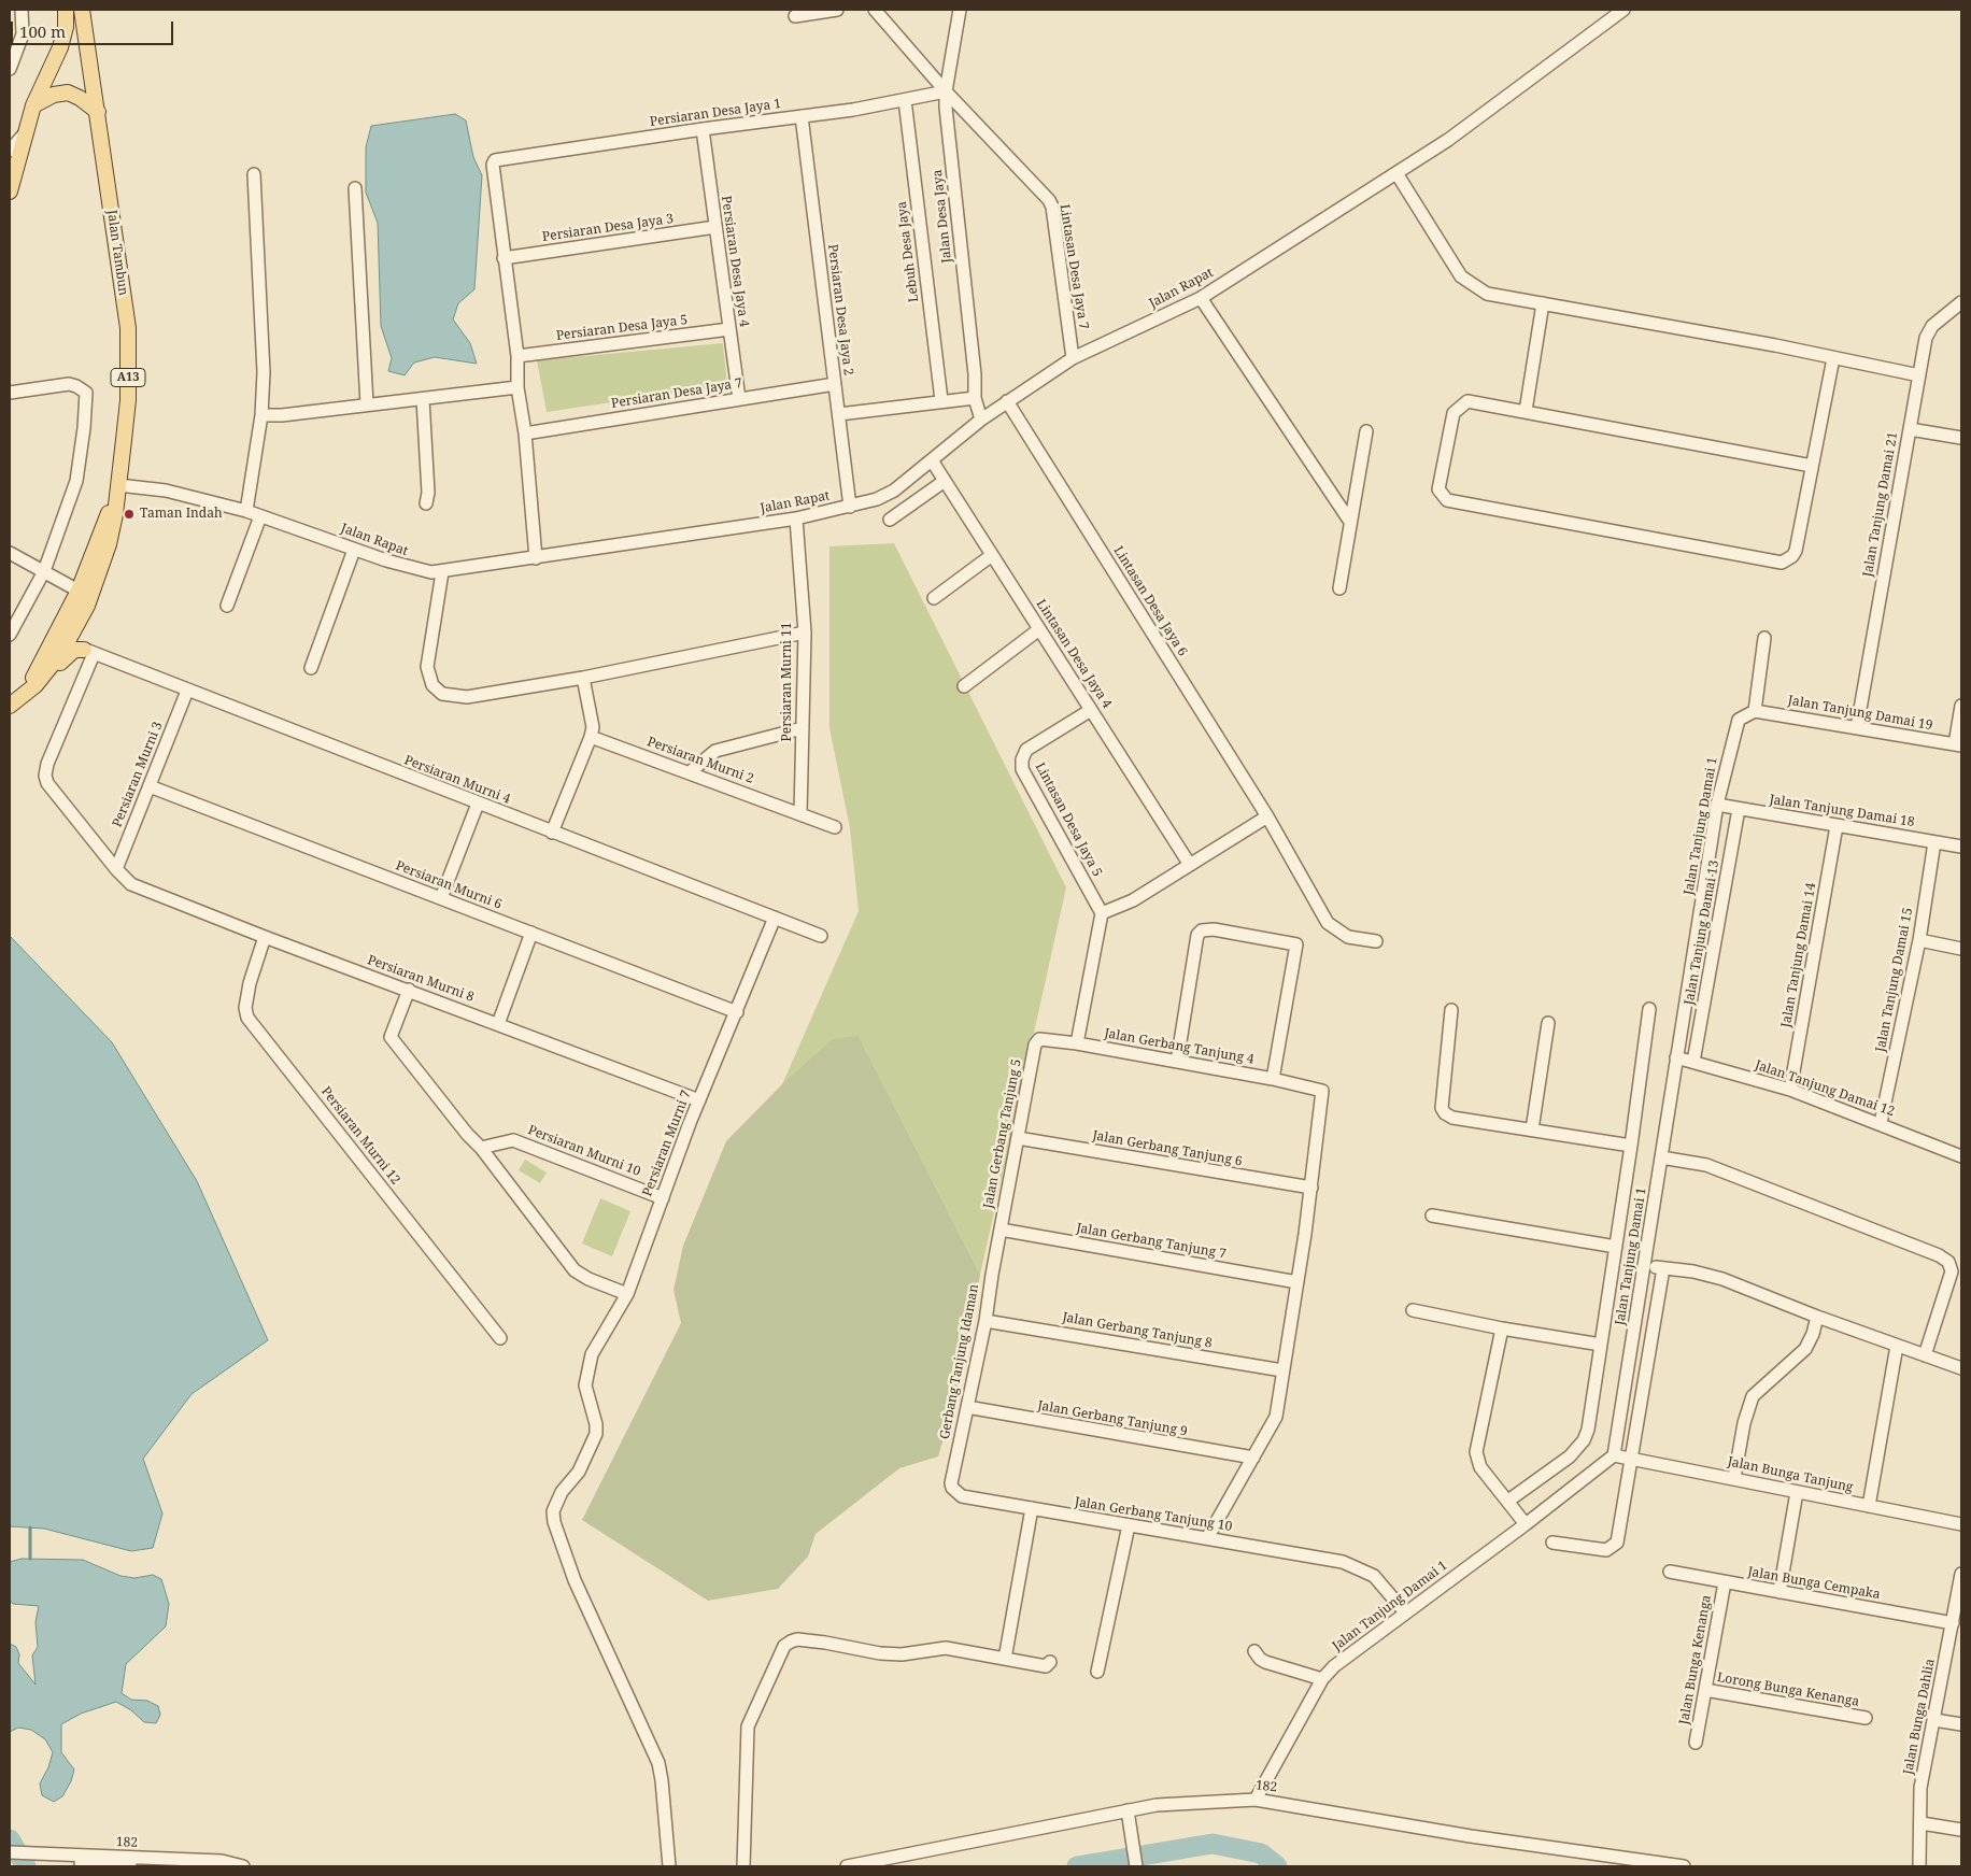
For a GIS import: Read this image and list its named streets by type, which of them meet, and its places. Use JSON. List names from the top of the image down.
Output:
{
  "streets": {
    "main road": ["Jalan Tambun", "A13"],
    "street": [
      "Persiaran Desa Jaya 1",
      "Jalan Desa Jaya",
      "Persiaran Desa Jaya 3",
      "Lebuh Desa Jaya",
      "Persiaran Desa Jaya 4",
      "Lintasan Desa Jaya 7",
      "Jalan Rapat",
      "Persiaran Desa Jaya 2",
      "Persiaran Desa Jaya 5",
      "Persiaran Desa Jaya 7",
      "Jalan Tanjung Damai 21",
      "Lintasan Desa Jaya 6",
      "Lintasan Desa Jaya 4",
      "Persiaran Murni 11",
      "Jalan Tanjung Damai 19",
      "Persiaran Murni 2",
      "Persiaran Murni 3",
      "Persiaran Murni 4",
      "Jalan Tanjung Damai 18",
      "Lintasan Desa Jaya 5",
      "Jalan Tanjung Damai 1",
      "Persiaran Murni 6",
      "Jalan Tanjung Damai 13",
      "Jalan Tanjung Damai 14",
      "Persiaran Murni 8",
      "Jalan Tanjung Damai 15",
      "Jalan Gerbang Tanjung 4",
      "Jalan Tanjung Damai 12",
      "Jalan Gerbang Tanjung 5",
      "Persiaran Murni 12",
      "Persiaran Murni 7",
      "Jalan Gerbang Tanjung 6",
      "Persiaran Murni 10",
      "Jalan Gerbang Tanjung 7",
      "Jalan Gerbang Tanjung 8",
      "Gerbang Tanjung Idaman",
      "Jalan Gerbang Tanjung 9",
      "Jalan Bunga Tanjung",
      "Jalan Gerbang Tanjung 10",
      "Jalan Bunga Cempaka",
      "Jalan Bunga Kenanga",
      "Lorong Bunga Kenanga",
      "Jalan Bunga Dahlia",
      "182"
    ]
  },
  "crossings": [
    ["Persiaran Desa Jaya 1", "Jalan Desa Jaya"],
    ["Persiaran Desa Jaya 1", "Persiaran Desa Jaya 3"],
    ["Persiaran Desa Jaya 1", "Lebuh Desa Jaya"],
    ["Persiaran Desa Jaya 1", "Persiaran Desa Jaya 4"],
    ["Persiaran Desa Jaya 1", "Lintasan Desa Jaya 7"],
    ["Persiaran Desa Jaya 1", "Persiaran Desa Jaya 2"],
    ["Jalan Desa Jaya", "Lintasan Desa Jaya 7"],
    ["Jalan Desa Jaya", "Jalan Rapat"],
    ["Persiaran Desa Jaya 3", "Persiaran Desa Jaya 4"],
    ["Jalan Tambun", "Jalan Rapat"],
    ["Persiaran Desa Jaya 4", "Persiaran Desa Jaya 5"],
    ["Persiaran Desa Jaya 4", "Persiaran Desa Jaya 7"],
    ["Lintasan Desa Jaya 7", "Jalan Rapat"],
    ["Jalan Rapat", "Persiaran Desa Jaya 2"],
    ["Jalan Rapat", "Lintasan Desa Jaya 6"],
    ["Jalan Rapat", "Lintasan Desa Jaya 4"],
    ["Jalan Rapat", "Persiaran Murni 11"],
    ["Persiaran Desa Jaya 2", "Persiaran Desa Jaya 7"],
    ["Jalan Tanjung Damai 21", "Jalan Tanjung Damai 19"],
    ["Lintasan Desa Jaya 4", "Lintasan Desa Jaya 5"],
    ["Persiaran Murni 11", "Persiaran Murni 2"],
    ["Jalan Tanjung Damai 19", "Jalan Tanjung Damai 1"],
    ["Persiaran Murni 3", "Persiaran Murni 4"],
    ["Persiaran Murni 3", "Persiaran Murni 6"],
    ["Persiaran Murni 3", "Persiaran Murni 8"],
    ["Persiaran Murni 4", "Persiaran Murni 7"],
    ["Jalan Tanjung Damai 18", "Jalan Tanjung Damai 1"],
    ["Jalan Tanjung Damai 18", "Jalan Tanjung Damai 13"],
    ["Jalan Tanjung Damai 18", "Jalan Tanjung Damai 14"],
    ["Jalan Tanjung Damai 18", "Jalan Tanjung Damai 15"],
    ["Jalan Tanjung Damai 1", "Jalan Tanjung Damai 12"],
    ["Jalan Tanjung Damai 1", "Jalan Bunga Tanjung"],
    ["Jalan Tanjung Damai 1", "Jalan Gerbang Tanjung 10"],
    ["Jalan Tanjung Damai 1", "182"],
    ["Persiaran Murni 6", "Persiaran Murni 7"],
    ["Jalan Tanjung Damai 13", "Jalan Tanjung Damai 12"],
    ["Jalan Tanjung Damai 14", "Jalan Tanjung Damai 12"],
    ["Persiaran Murni 8", "Persiaran Murni 12"],
    ["Persiaran Murni 8", "Persiaran Murni 7"],
    ["Jalan Tanjung Damai 15", "Jalan Tanjung Damai 12"],
    ["Jalan Gerbang Tanjung 4", "Jalan Gerbang Tanjung 5"],
    ["Jalan Gerbang Tanjung 4", "Jalan Gerbang Tanjung 6"],
    ["Jalan Gerbang Tanjung 5", "Jalan Gerbang Tanjung 6"],
    ["Jalan Gerbang Tanjung 5", "Jalan Gerbang Tanjung 7"],
    ["Jalan Gerbang Tanjung 5", "Gerbang Tanjung Idaman"],
    ["Persiaran Murni 7", "Persiaran Murni 10"],
    ["Jalan Gerbang Tanjung 7", "Gerbang Tanjung Idaman"],
    ["Jalan Gerbang Tanjung 8", "Gerbang Tanjung Idaman"],
    ["Gerbang Tanjung Idaman", "Jalan Gerbang Tanjung 9"],
    ["Gerbang Tanjung Idaman", "Jalan Gerbang Tanjung 10"],
    ["Jalan Bunga Cempaka", "Jalan Bunga Kenanga"],
    ["Jalan Bunga Cempaka", "Jalan Bunga Dahlia"],
    ["Jalan Bunga Kenanga", "Lorong Bunga Kenanga"]
  ],
  "places": ["Taman Indah"],
  "scale_bar": "100 m"
}
